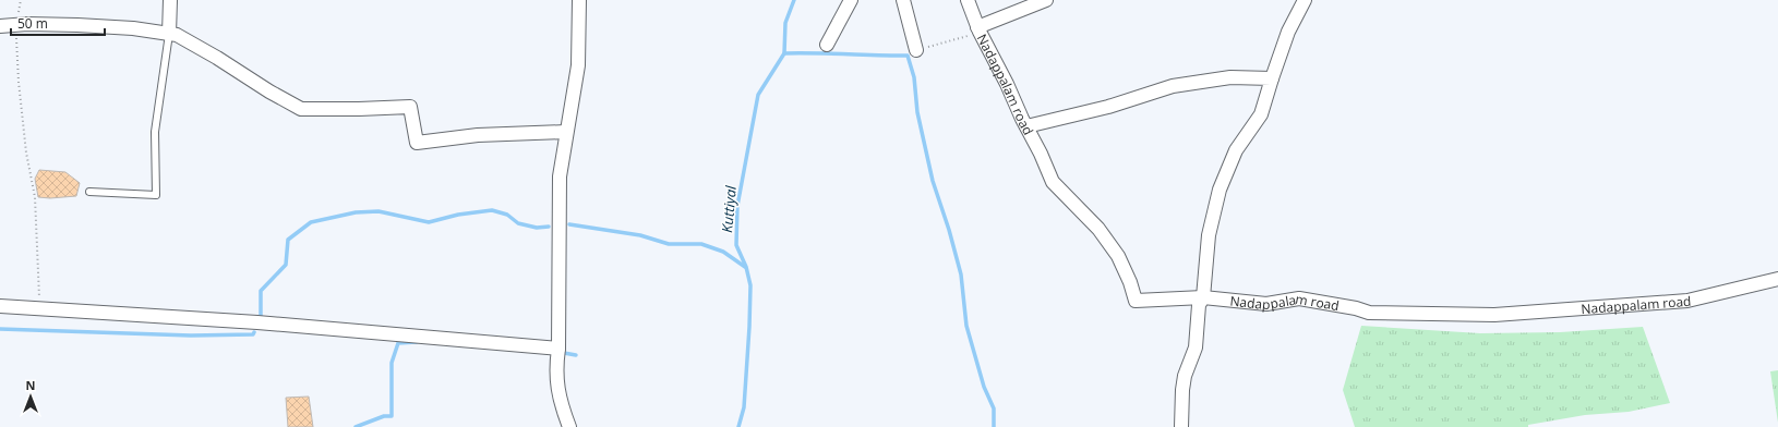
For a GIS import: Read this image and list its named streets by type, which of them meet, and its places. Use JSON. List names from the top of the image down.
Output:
{
  "streets": {
    "street": ["Nadappalam road"]
  },
  "water": ["Kuttiyal"],
  "scale_bar": "50 m",
  "north": "top"
}
